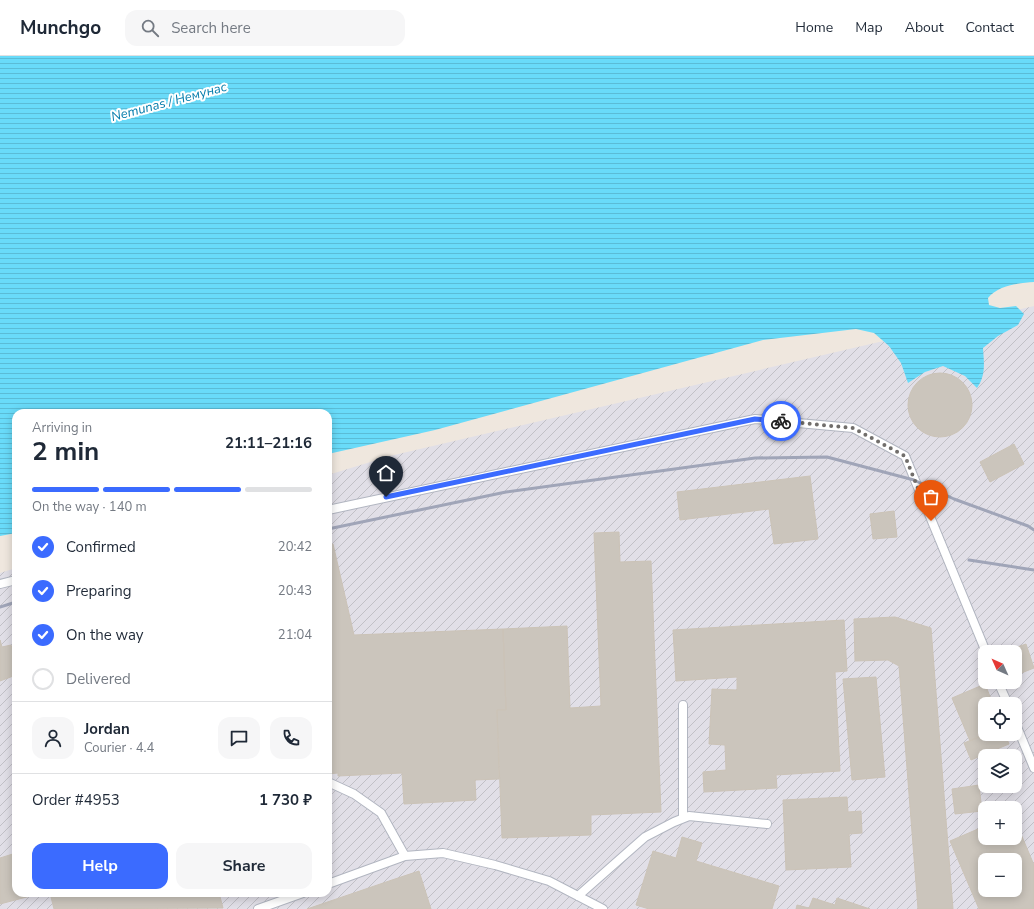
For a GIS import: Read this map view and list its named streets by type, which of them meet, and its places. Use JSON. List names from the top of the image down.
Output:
{
  "water": ["Nemunas / Немунас"],
  "north": "top left",
  "page": {
    "header": "Munchgo",
    "search": "Search here",
    "nav": [
      "Home",
      "Map",
      "About",
      "Contact"
    ],
    "heading": ["2 min", "Arriving in", "21:11–21:16"],
    "panel": [
      "Jordan",
      "Courier · 4.4",
      "Order #4953",
      "1 730 ₽"
    ],
    "bar": "On the way · 140 m",
    "list": [
      ["Confirmed", "20:42"],
      ["Preparing", "20:43"],
      ["On the way", "21:04"],
      "Delivered"
    ],
    "map_buttons": ["+", "−"],
    "buttons": ["Help", "Share"]
  }
}
